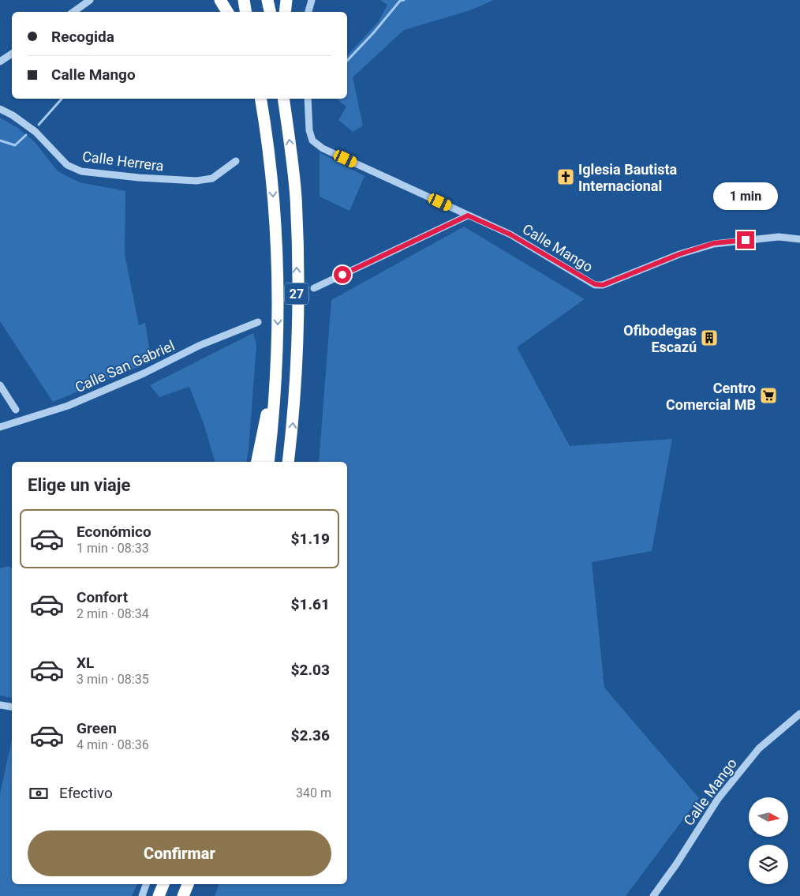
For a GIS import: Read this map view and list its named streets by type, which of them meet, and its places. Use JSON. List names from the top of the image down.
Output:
{
  "streets": {
    "highway": ["27"],
    "street": ["Calle Herrera", "Calle Mango", "Calle San Gabriel"]
  },
  "places": {
    "church": ["Iglesia Bautista Internacional"],
    "building": ["Ofibodegas Escazú"],
    "supermarket": ["Centro Comercial MB"]
  },
  "north": "right",
  "page": {
    "banner": ["Recogida", "Calle Mango"],
    "bubble": "1 min",
    "heading": "Elige un viaje",
    "list": [
      {
        "name": "Económico",
        "note": "1 min · 08:33",
        "value": "$1.19"
      },
      {
        "name": "Confort",
        "note": "2 min · 08:34",
        "value": "$1.61"
      },
      {
        "name": "XL",
        "note": "3 min · 08:35",
        "value": "$2.03"
      },
      {
        "name": "Green",
        "note": "4 min · 08:36",
        "value": "$2.36"
      }
    ],
    "pay": ["Efectivo", "340 m"],
    "buttons": "Confirmar"
  }
}
